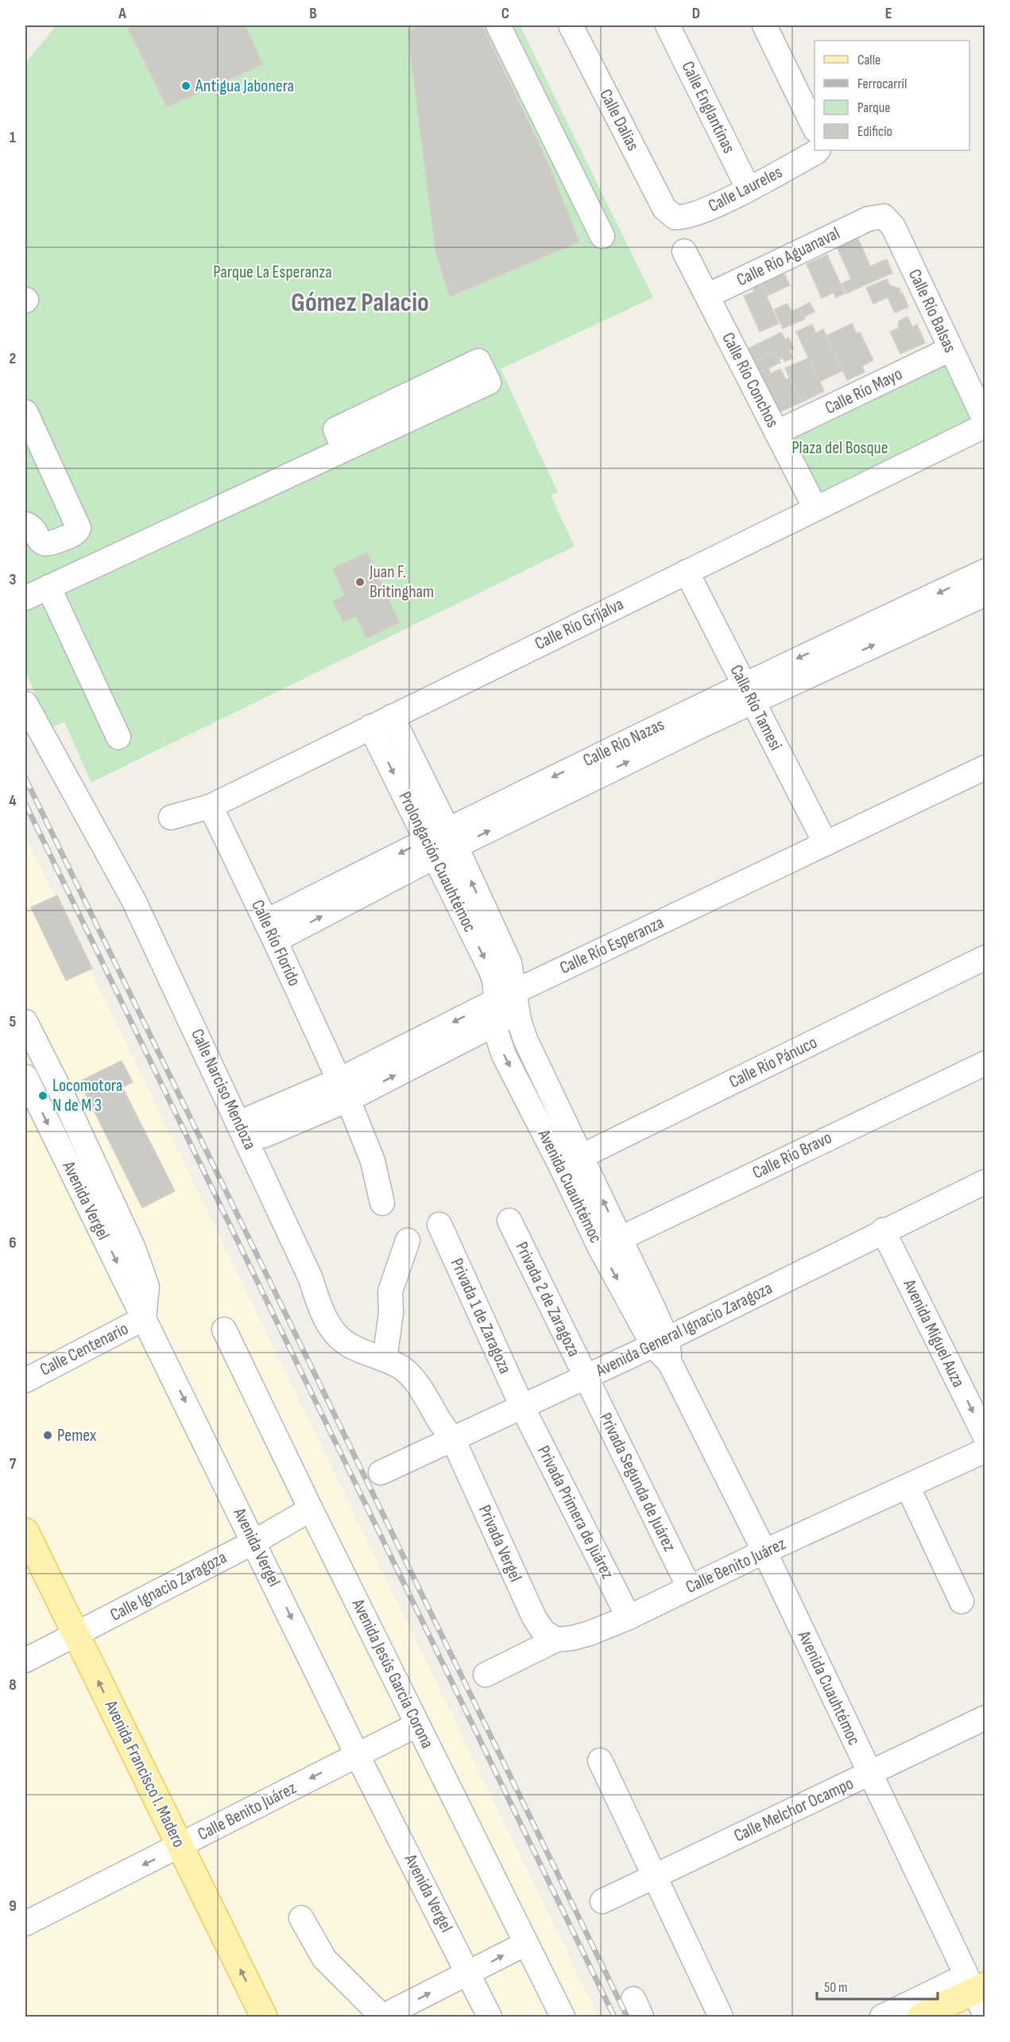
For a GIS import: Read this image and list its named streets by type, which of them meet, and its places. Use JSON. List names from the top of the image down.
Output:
{
  "streets": {
    "main road": ["Avenida Francisco I. Madero"],
    "street": [
      "Calle Englantinas",
      "Calle Dalias",
      "Calle Laureles",
      "Calle Río Aguanaval",
      "Calle Río Balsas",
      "Calle Río Conchos",
      "Calle Río Mayo",
      "Calle Río Grijalva",
      "Calle Río Tamesi",
      "Calle Río Nazas",
      "Prolongación Cuauhtémoc",
      "Calle Río Florido",
      "Calle Río Esperanza",
      "Calle Río Pánuco",
      "Calle Narciso Mendoza",
      "Calle Río Bravo",
      "Avenida Cuauhtémoc",
      "Avenida Vergel",
      "Privada 2 de Zaragoza",
      "Privada 1 de Zaragoza",
      "Avenida General Ignacio Zaragoza",
      "Avenida Miguel Auza",
      "Calle Centenario",
      "Privada Segunda de Juárez",
      "Privada Primera de Juárez",
      "Privada Vergel",
      "Calle Benito Juárez",
      "Calle Ignacio Zaragoza",
      "Avenida Jesús García Corona",
      "Calle Melchor Ocampo"
    ]
  },
  "crossings": [
    ["Calle Englantinas", "Calle Laureles"],
    ["Calle Dalias", "Calle Laureles"],
    ["Calle Río Aguanaval", "Calle Río Balsas"],
    ["Calle Río Aguanaval", "Calle Río Conchos"],
    ["Calle Río Balsas", "Calle Río Mayo"],
    ["Calle Río Conchos", "Calle Río Mayo"],
    ["Calle Río Conchos", "Calle Río Grijalva"],
    ["Calle Río Grijalva", "Calle Río Tamesi"],
    ["Calle Río Grijalva", "Prolongación Cuauhtémoc"],
    ["Calle Río Grijalva", "Calle Río Florido"],
    ["Calle Río Tamesi", "Calle Río Nazas"],
    ["Calle Río Tamesi", "Calle Río Esperanza"],
    ["Calle Río Nazas", "Prolongación Cuauhtémoc"],
    ["Calle Río Nazas", "Calle Río Florido"],
    ["Prolongación Cuauhtémoc", "Calle Río Esperanza"],
    ["Prolongación Cuauhtémoc", "Avenida Cuauhtémoc"],
    ["Calle Río Florido", "Calle Río Esperanza"],
    ["Calle Río Esperanza", "Calle Narciso Mendoza"],
    ["Calle Río Esperanza", "Avenida Cuauhtémoc"],
    ["Calle Río Pánuco", "Avenida Cuauhtémoc"],
    ["Calle Narciso Mendoza", "Avenida General Ignacio Zaragoza"],
    ["Calle Narciso Mendoza", "Privada Vergel"],
    ["Calle Río Bravo", "Avenida Cuauhtémoc"],
    ["Avenida Cuauhtémoc", "Avenida General Ignacio Zaragoza"],
    ["Avenida Cuauhtémoc", "Calle Benito Juárez"],
    ["Avenida Cuauhtémoc", "Calle Melchor Ocampo"],
    ["Avenida Vergel", "Calle Centenario"],
    ["Avenida Vergel", "Calle Benito Juárez"],
    ["Avenida Vergel", "Calle Ignacio Zaragoza"],
    ["Privada 2 de Zaragoza", "Avenida General Ignacio Zaragoza"],
    ["Privada 2 de Zaragoza", "Privada Segunda de Juárez"],
    ["Privada 1 de Zaragoza", "Avenida General Ignacio Zaragoza"],
    ["Privada 1 de Zaragoza", "Privada Primera de Juárez"],
    ["Avenida General Ignacio Zaragoza", "Avenida Miguel Auza"],
    ["Avenida General Ignacio Zaragoza", "Privada Segunda de Juárez"],
    ["Avenida General Ignacio Zaragoza", "Privada Primera de Juárez"],
    ["Avenida General Ignacio Zaragoza", "Privada Vergel"],
    ["Privada Segunda de Juárez", "Calle Benito Juárez"],
    ["Privada Primera de Juárez", "Calle Benito Juárez"],
    ["Privada Vergel", "Calle Benito Juárez"],
    ["Calle Benito Juárez", "Avenida Jesús García Corona"],
    ["Calle Benito Juárez", "Avenida Francisco I. Madero"],
    ["Calle Ignacio Zaragoza", "Avenida Jesús García Corona"],
    ["Calle Ignacio Zaragoza", "Avenida Francisco I. Madero"]
  ],
  "one_way": ["Avenida Miguel Auza", "Calle Benito Juárez", "Avenida Francisco I. Madero"],
  "districts": ["Gómez Palacio"],
  "parks": ["Parque La Esperanza", "Plaza del Bosque"],
  "places": [
    "Antigua Jabonera",
    "Juan F. Britingham",
    "Locomotora N de M 3",
    "Pemex"
  ],
  "legend": [
    "Calle",
    "Ferrocarril",
    "Parque",
    "Edificio"
  ],
  "scale_bar": "50 m",
  "grid": {
    "columns": [
      "A",
      "B",
      "C",
      "D",
      "E"
    ],
    "rows": [
      "1",
      "2",
      "3",
      "4",
      "5",
      "6",
      "7",
      "8",
      "9"
    ]
  }
}
